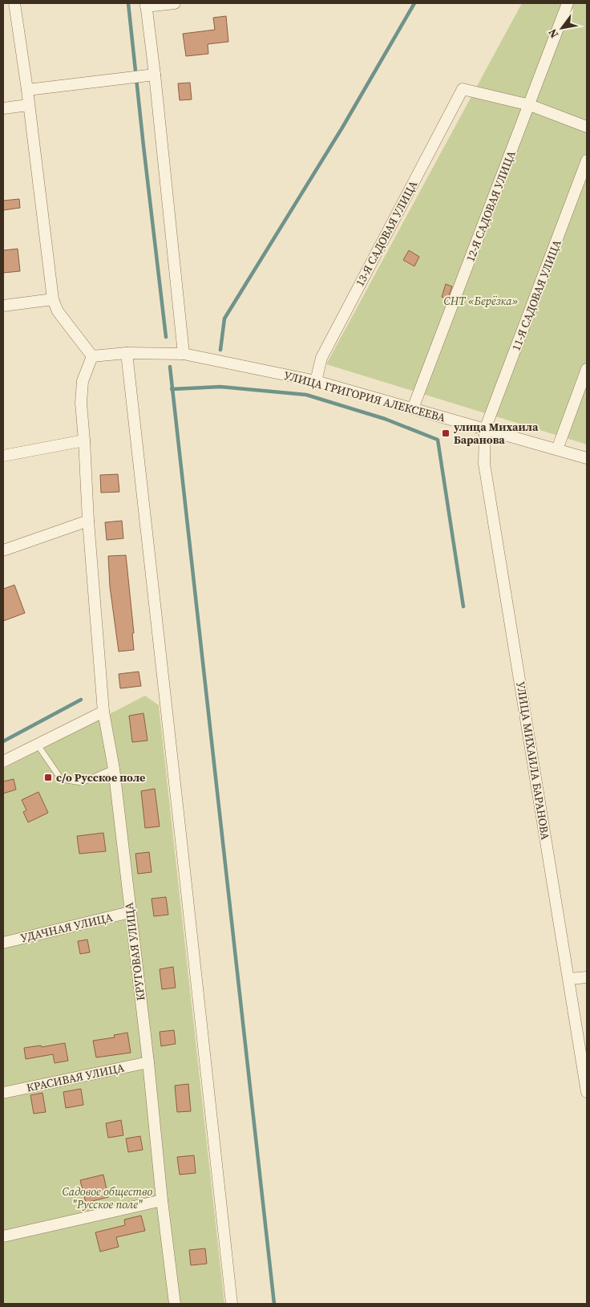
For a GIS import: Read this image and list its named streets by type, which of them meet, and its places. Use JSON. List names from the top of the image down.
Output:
{
  "streets": {
    "street": [
      "12-Я САДОВАЯ УЛИЦА",
      "13-Я САДОВАЯ УЛИЦА",
      "11-Я САДОВАЯ УЛИЦА",
      "УЛИЦА ГРИГОРИЯ АЛЕКСЕЕВА",
      "УЛИЦА МИХАИЛА БАРАНОВА",
      "УДАЧНАЯ УЛИЦА",
      "КРУГОВАЯ УЛИЦА",
      "КРАСИВАЯ УЛИЦА"
    ]
  },
  "crossings": [
    ["12-Я САДОВАЯ УЛИЦА", "13-Я САДОВАЯ УЛИЦА"],
    ["12-Я САДОВАЯ УЛИЦА", "УЛИЦА ГРИГОРИЯ АЛЕКСЕЕВА"],
    ["13-Я САДОВАЯ УЛИЦА", "УЛИЦА ГРИГОРИЯ АЛЕКСЕЕВА"],
    ["11-Я САДОВАЯ УЛИЦА", "УЛИЦА ГРИГОРИЯ АЛЕКСЕЕВА"],
    ["11-Я САДОВАЯ УЛИЦА", "УЛИЦА МИХАИЛА БАРАНОВА"],
    ["УЛИЦА ГРИГОРИЯ АЛЕКСЕЕВА", "УЛИЦА МИХАИЛА БАРАНОВА"],
    ["УЛИЦА ГРИГОРИЯ АЛЕКСЕЕВА", "КРУГОВАЯ УЛИЦА"],
    ["УДАЧНАЯ УЛИЦА", "КРУГОВАЯ УЛИЦА"],
    ["КРУГОВАЯ УЛИЦА", "КРАСИВАЯ УЛИЦА"]
  ],
  "parks": ["СНТ «Берёзка»", "Садовое общество \"Русское поле\""],
  "places": {
    "transit": ["улица Михаила Баранова", "с/о Русское поле"]
  },
  "north": "bottom left"
}
